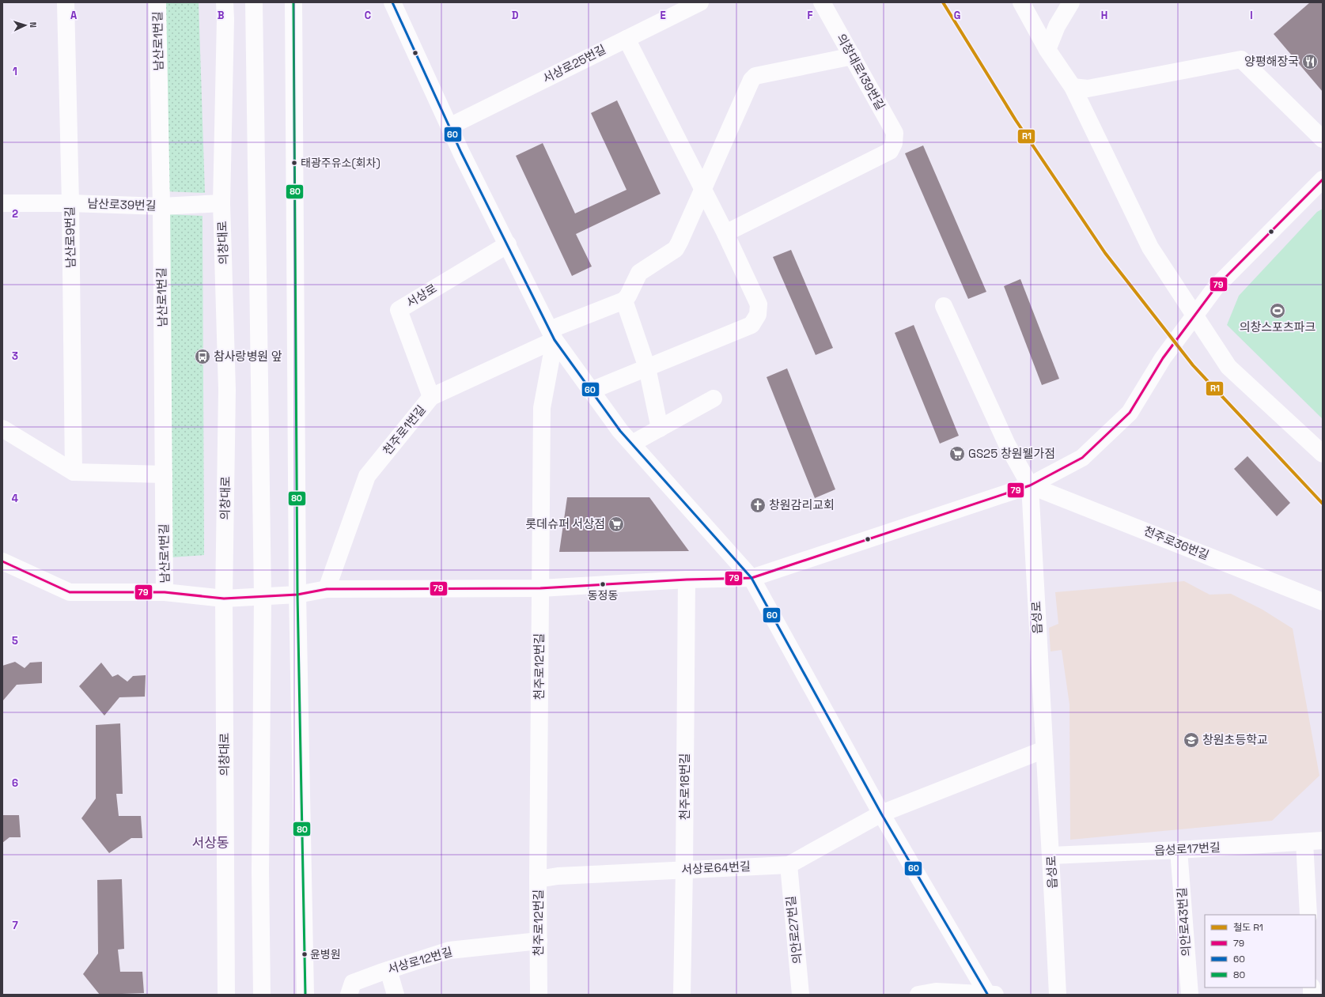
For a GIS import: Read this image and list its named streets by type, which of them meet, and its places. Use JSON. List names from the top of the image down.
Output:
{
  "streets": {
    "street": [
      "남산로1번길",
      "서상로25번길",
      "의창대로139번길",
      "남산로39번길",
      "남산로9번길",
      "의창대로",
      "서상로",
      "천주로1번길",
      "천주로36번길",
      "읍성로",
      "천주로12번길",
      "천주로18번길",
      "읍성로17번길",
      "서상로64번길",
      "의안로43번길",
      "의안로27번길",
      "서상로12번길"
    ]
  },
  "crossings": [
    ["남산로1번길", "남산로39번길"],
    ["남산로39번길", "남산로9번길"],
    ["남산로39번길", "의창대로"],
    ["서상로", "천주로1번길"],
    ["천주로1번길", "천주로12번길"],
    ["천주로36번길", "읍성로"],
    ["읍성로", "읍성로17번길"],
    ["천주로12번길", "서상로64번길"],
    ["천주로12번길", "서상로12번길"],
    ["천주로18번길", "서상로64번길"],
    ["읍성로17번길", "의안로43번길"],
    ["서상로64번길", "의안로27번길"]
  ],
  "districts": ["서상동"],
  "places": {
    "restaurant": ["양평해장국"],
    "other": ["태광주유소(회차)", "동정동", "윤병원"],
    "sports": ["의창스포츠파크"],
    "bus stop": ["참사랑병원 앞"],
    "supermarket": ["GS25 창원웰가점", "롯데슈퍼 서상점"],
    "church": ["창원감리교회"],
    "school or university": ["창원초등학교"]
  },
  "lines": [
    "rail line R1",
    "transit line 60",
    "transit line 80",
    "transit line 79"
  ],
  "legend": [
    "철도 R1",
    "79",
    "60",
    "80"
  ],
  "north": "right",
  "grid": {
    "columns": [
      "A",
      "B",
      "C",
      "D",
      "E",
      "F",
      "G",
      "H",
      "I"
    ],
    "rows": [
      "1",
      "2",
      "3",
      "4",
      "5",
      "6",
      "7"
    ]
  }
}
